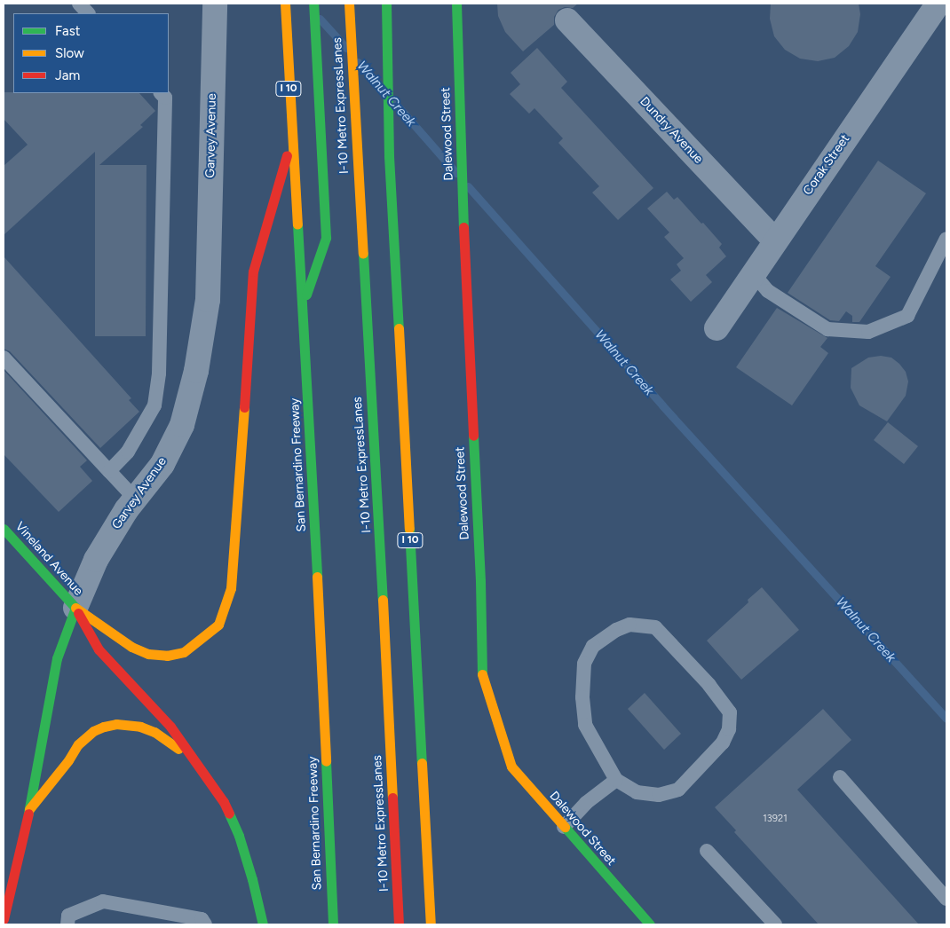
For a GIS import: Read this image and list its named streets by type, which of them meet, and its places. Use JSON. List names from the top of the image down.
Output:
{
  "streets": {
    "main road": [
      "I 10",
      "I-10 Metro ExpressLanes",
      "Dalewood Street",
      "Garvey Avenue",
      "San Bernardino Freeway",
      "Vineland Avenue"
    ],
    "street": ["Dundry Avenue", "Corak Street"]
  },
  "crossings": [
    ["I-10 Metro ExpressLanes", "San Bernardino Freeway"],
    ["Dundry Avenue", "Corak Street"],
    ["Garvey Avenue", "Vineland Avenue"]
  ],
  "water": ["Walnut Creek"],
  "house_numbers": ["13921"],
  "legend": ["Fast", "Slow", "Jam"]
}
